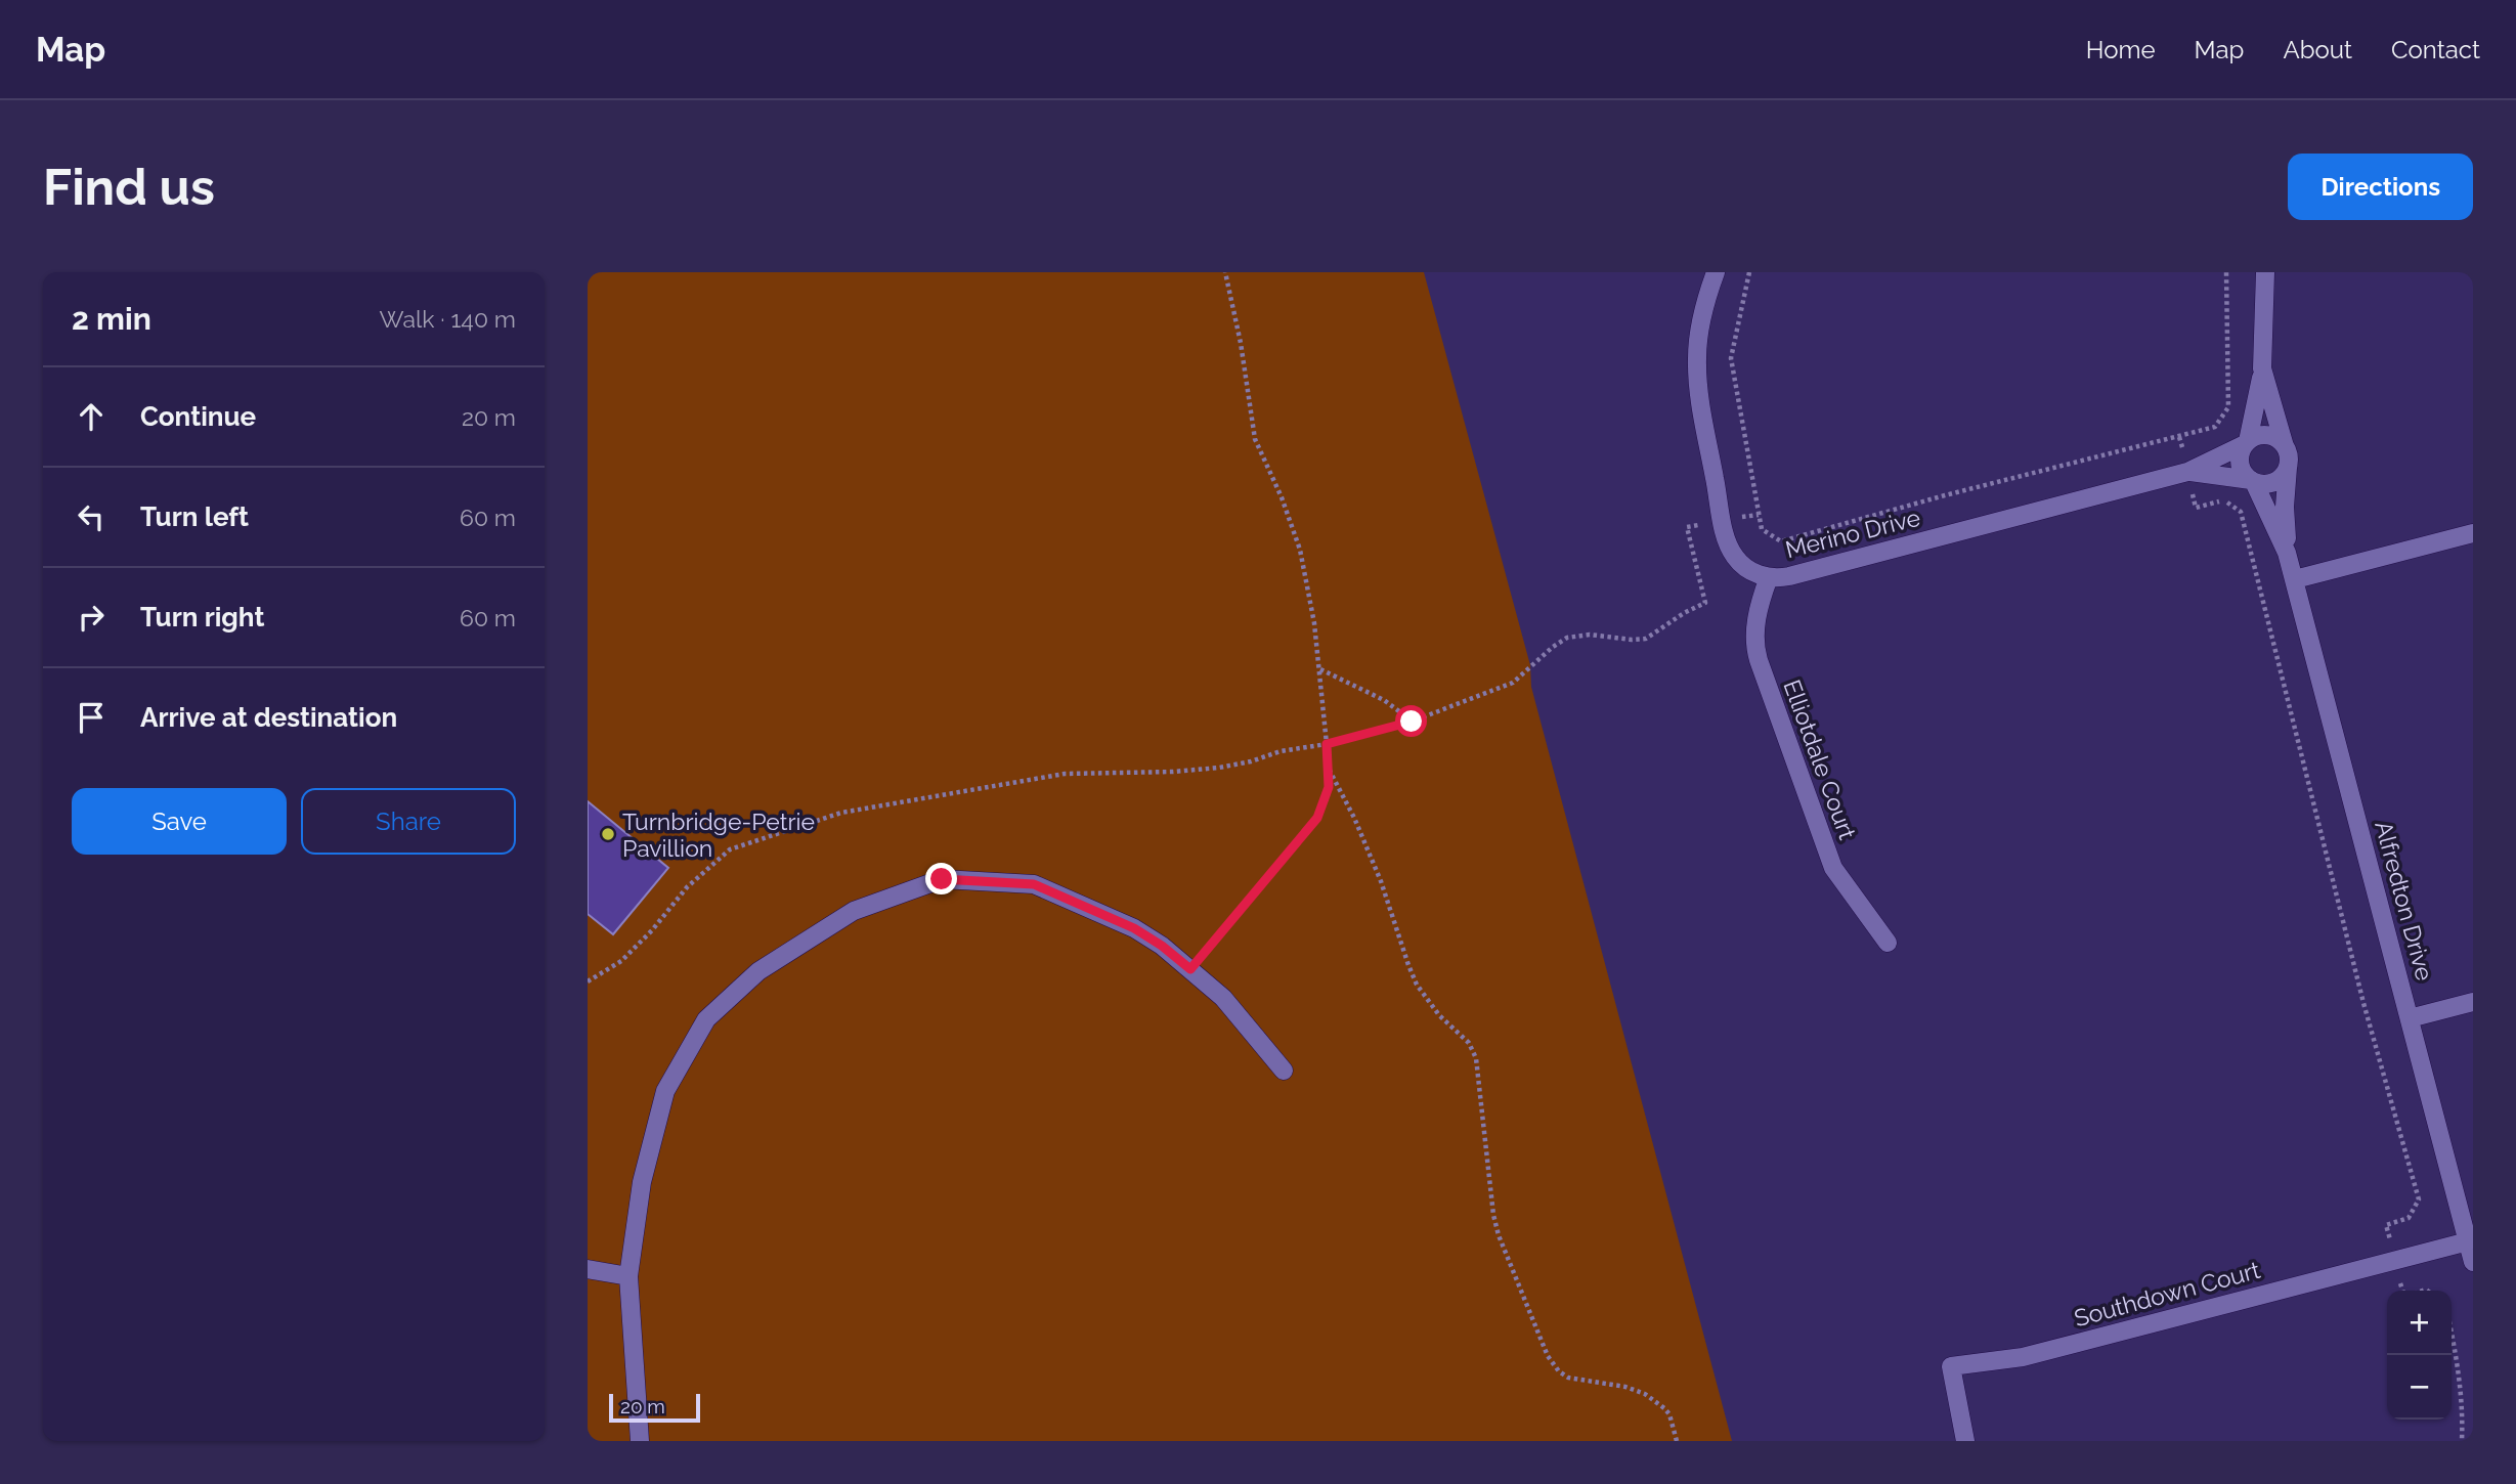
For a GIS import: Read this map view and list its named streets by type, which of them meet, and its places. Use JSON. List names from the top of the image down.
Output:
{
  "streets": {
    "street": [
      "Merino Drive",
      "Elliotdale Court",
      "Alfredton Drive",
      "Southdown Court"
    ]
  },
  "crossings": [
    ["Merino Drive", "Elliotdale Court"],
    ["Merino Drive", "Alfredton Drive"],
    ["Alfredton Drive", "Southdown Court"]
  ],
  "places": ["Turnbridge-Petrie Pavillion"],
  "scale_bar": "20 m",
  "page": {
    "header": "Map",
    "nav": [
      "Home",
      "Map",
      "About",
      "Contact"
    ],
    "buttons": [
      "Directions",
      ["Save", "Share"]
    ],
    "title": "Find us",
    "heading": ["2 min", "Walk · 140 m"],
    "list": [
      ["Continue", "20 m"],
      ["Turn left", "60 m"],
      ["Turn right", "60 m"],
      "Arrive at destination"
    ],
    "map_buttons": ["+", "−"],
    "scale": "20 m"
  }
}
